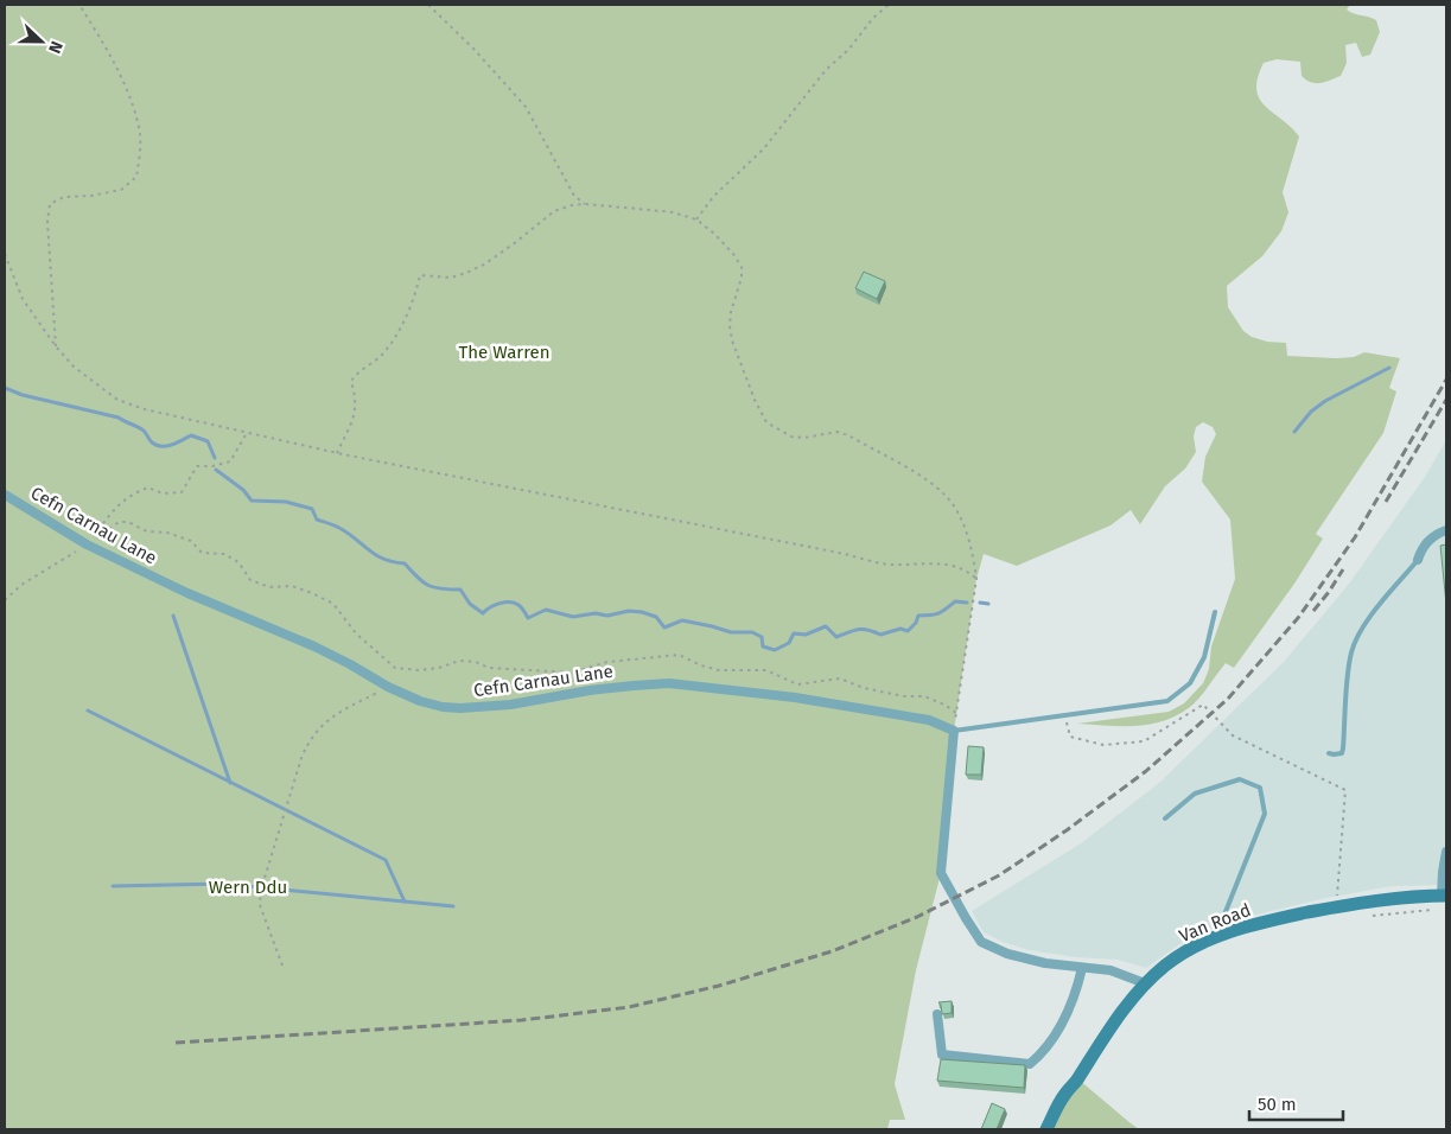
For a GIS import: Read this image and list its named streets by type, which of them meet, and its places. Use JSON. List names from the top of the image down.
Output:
{
  "streets": {
    "street": ["Cefn Carnau Lane", "Van Road"]
  },
  "parks": ["The Warren", "Wern Ddu"],
  "scale_bar": "50 m",
  "north": "right"
}
